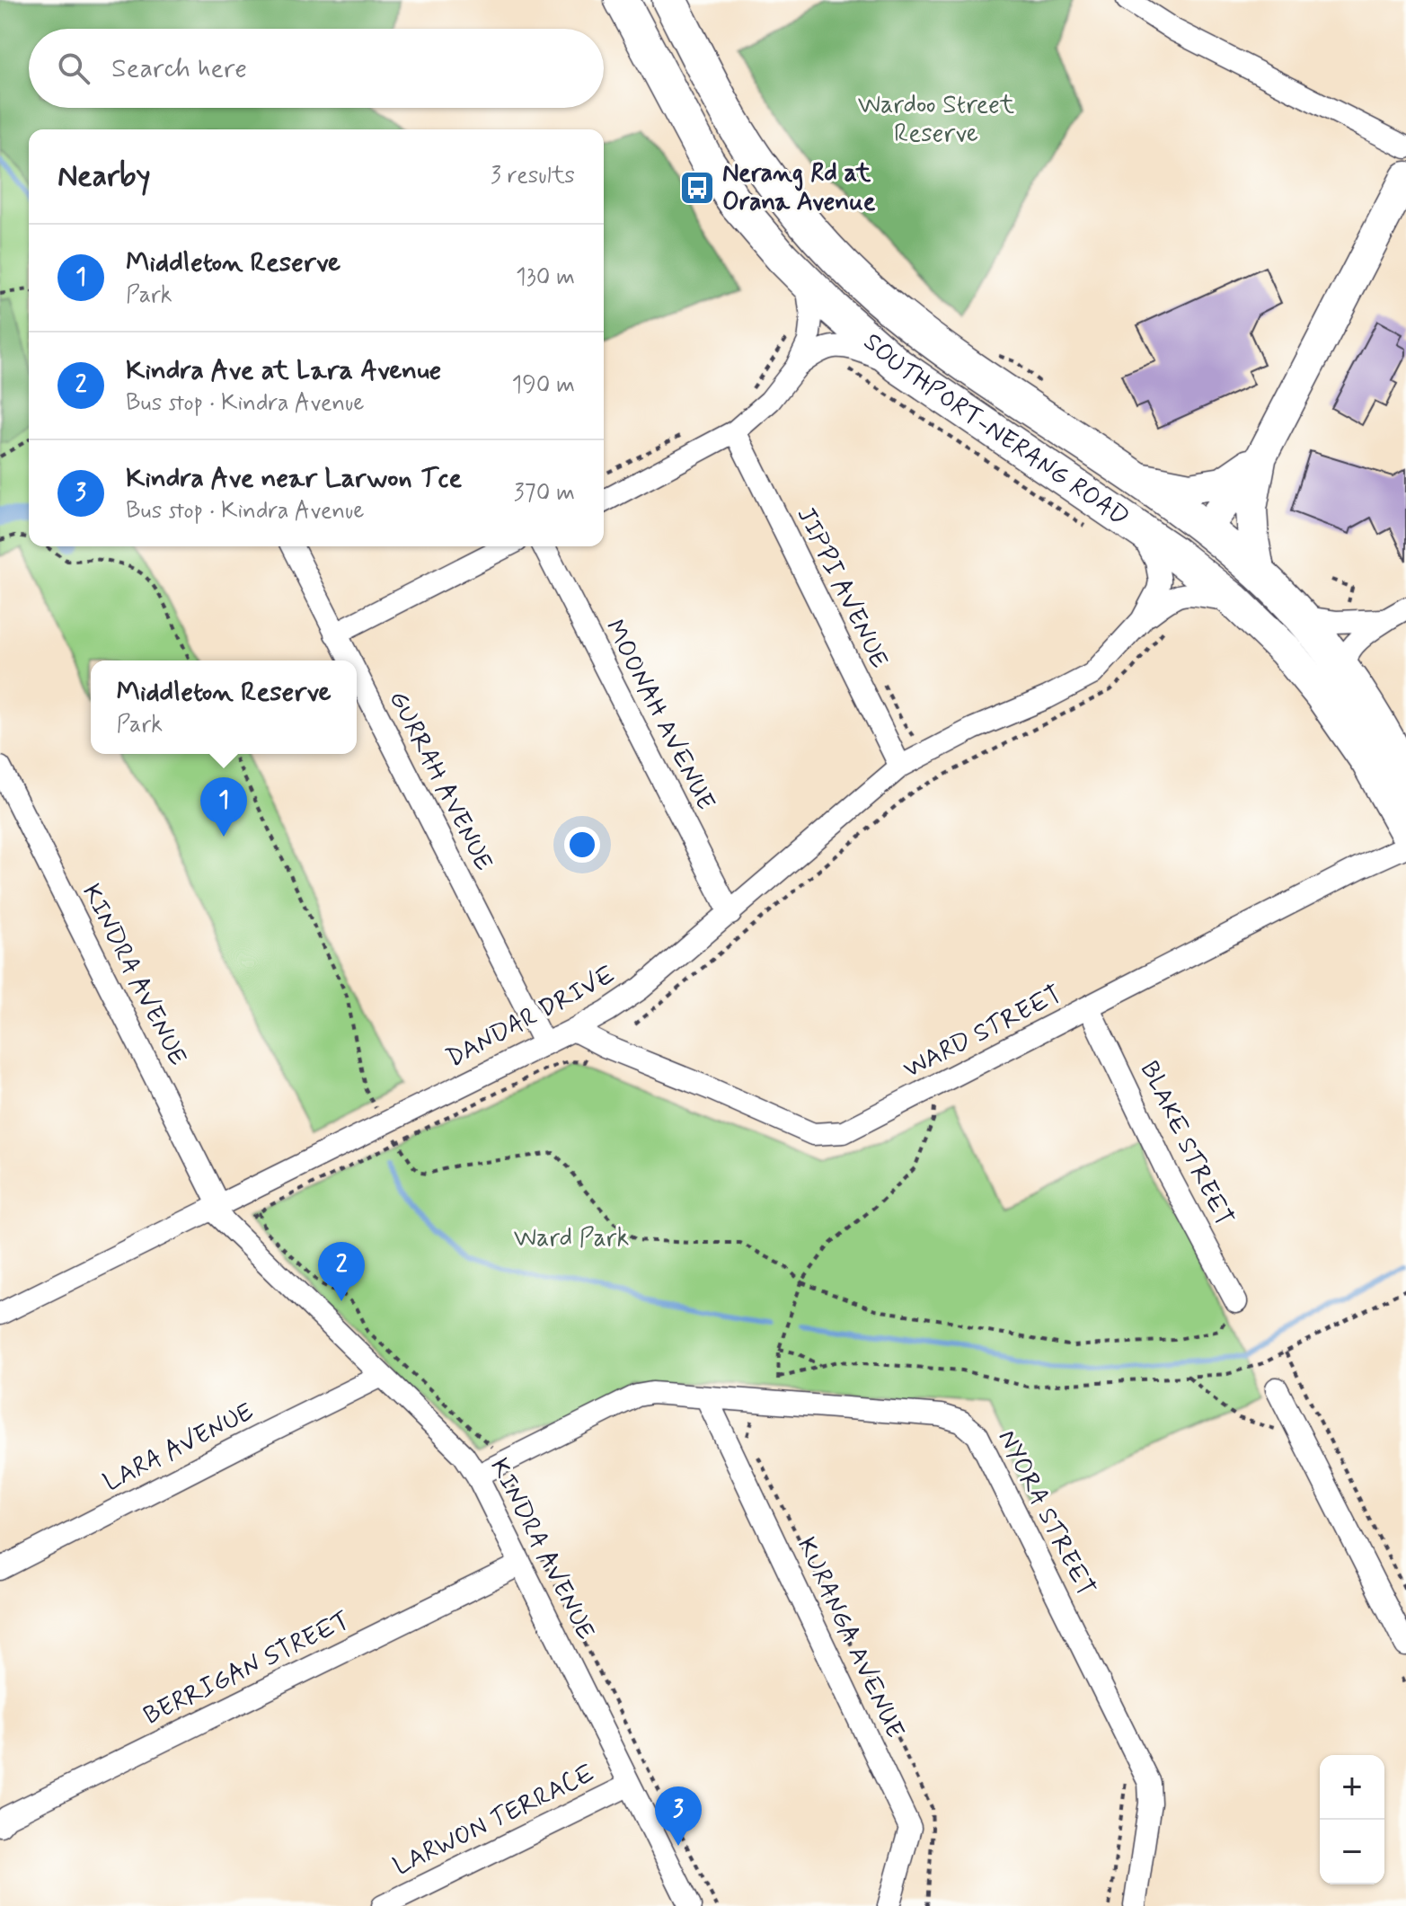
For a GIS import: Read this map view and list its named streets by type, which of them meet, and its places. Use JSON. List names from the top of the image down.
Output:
{
  "streets": {
    "main road": ["SOUTHPORT-NERANG ROAD"],
    "street": [
      "JIPPI AVENUE",
      "MOONAH AVENUE",
      "GURRAH AVENUE",
      "KINDRA AVENUE",
      "DANDAR DRIVE",
      "WARD STREET",
      "BLAKE STREET",
      "LARA AVENUE",
      "NYORA STREET",
      "KURANGA AVENUE",
      "BERRIGAN STREET",
      "LARWON TERRACE"
    ]
  },
  "crossings": [
    ["SOUTHPORT-NERANG ROAD", "DANDAR DRIVE"],
    ["JIPPI AVENUE", "DANDAR DRIVE"],
    ["MOONAH AVENUE", "DANDAR DRIVE"],
    ["GURRAH AVENUE", "DANDAR DRIVE"],
    ["KINDRA AVENUE", "DANDAR DRIVE"],
    ["KINDRA AVENUE", "LARA AVENUE"],
    ["KINDRA AVENUE", "NYORA STREET"],
    ["KINDRA AVENUE", "BERRIGAN STREET"],
    ["KINDRA AVENUE", "LARWON TERRACE"],
    ["DANDAR DRIVE", "WARD STREET"],
    ["WARD STREET", "BLAKE STREET"],
    ["NYORA STREET", "KURANGA AVENUE"]
  ],
  "parks": ["Wardoo Street Reserve", "Ward Park"],
  "places": {
    "bus stop": ["Nerang Rd at Orana Avenue"]
  },
  "page": {
    "search": "Search here",
    "heading": ["Nearby", "3 results"],
    "list": [
      {
        "mark": "1",
        "name": "Middleton Reserve",
        "note": "Park",
        "value": "130 m"
      },
      {
        "mark": "2",
        "name": "Kindra Ave at Lara Avenue",
        "note": "Bus stop · Kindra Avenue",
        "value": "190 m"
      },
      {
        "mark": "3",
        "name": "Kindra Ave near Larwon Tce",
        "note": "Bus stop · Kindra Avenue",
        "value": "370 m"
      }
    ],
    "popup": ["Middleton Reserve", "Park"],
    "pins": ["1", "2", "3"],
    "map_buttons": ["+", "−"]
  }
}
